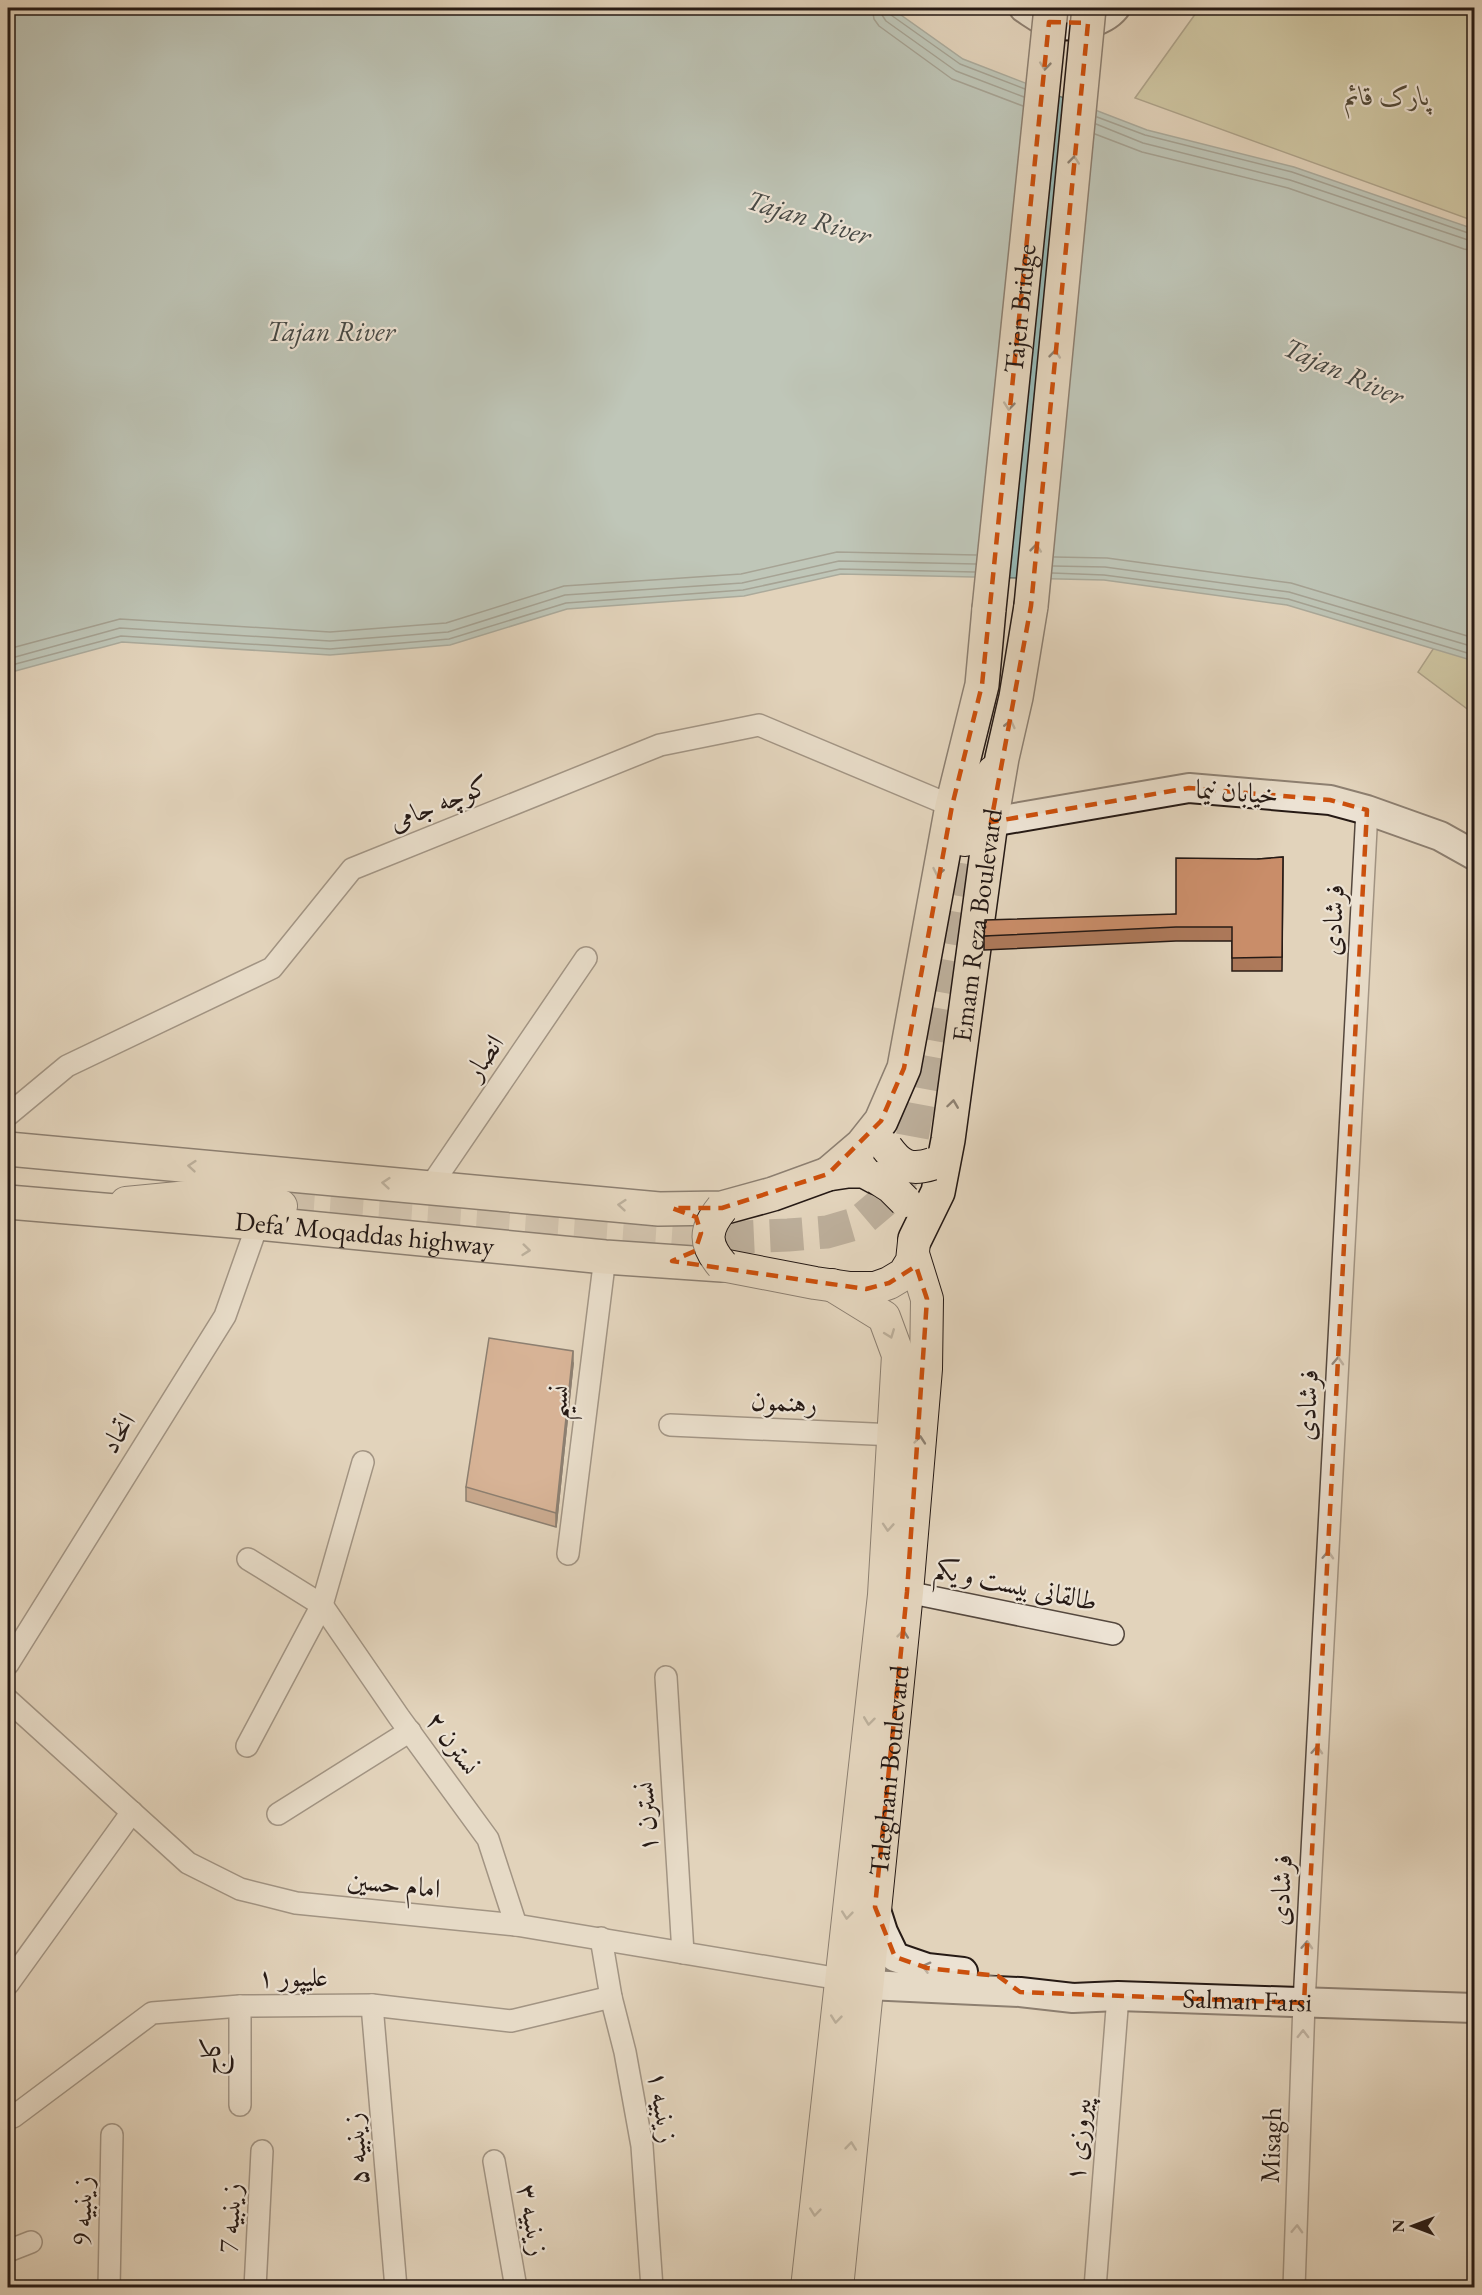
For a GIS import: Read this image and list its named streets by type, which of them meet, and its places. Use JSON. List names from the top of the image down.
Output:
{
  "streets": {
    "highway": ["Tajen Bridge", "Emam Reza Boulevard", "Defa' Moqaddas highway"],
    "main road": ["Taleghani Boulevard"],
    "street": [
      "خیابان نیما",
      "کوچه جامی",
      "فرشادی",
      "انصار",
      "نسیم",
      "رهنمون",
      "اتحاد",
      "طالقانی بیست و یکم",
      "نسترن ۲",
      "نسترن ۱",
      "امام حسین",
      "علیپور ۱",
      "Salman Farsi",
      "کاج",
      "زینبیه ۱",
      "پیروزی ١",
      "Misagh",
      "زینبیه ۵",
      "زینبیه 9",
      "زینبیه 7",
      "زینبیه ۳"
    ]
  },
  "crossings": [
    ["Tajen Bridge", "Emam Reza Boulevard"],
    ["خیابان نیما", "فرشادی"],
    ["خیابان نیما", "Emam Reza Boulevard"],
    ["کوچه جامی", "Emam Reza Boulevard"],
    ["فرشادی", "Salman Farsi"],
    ["فرشادی", "Misagh"],
    ["Emam Reza Boulevard", "Taleghani Boulevard"],
    ["انصار", "Defa' Moqaddas highway"],
    ["Defa' Moqaddas highway", "نسیم"],
    ["Defa' Moqaddas highway", "اتحاد"],
    ["رهنمون", "Taleghani Boulevard"],
    ["طالقانی بیست و یکم", "Taleghani Boulevard"],
    ["نسترن ۲", "امام حسین"],
    ["Taleghani Boulevard", "امام حسین"],
    ["Taleghani Boulevard", "Salman Farsi"],
    ["نسترن ۱", "امام حسین"],
    ["امام حسین", "Salman Farsi"],
    ["امام حسین", "زینبیه ۱"],
    ["علیپور ۱", "کاج"],
    ["علیپور ۱", "زینبیه ۱"],
    ["علیپور ۱", "زینبیه ۵"],
    ["Salman Farsi", "پیروزی ١"],
    ["Salman Farsi", "Misagh"]
  ],
  "one_way": ["فرشادی", "Misagh"],
  "water": ["Tajan River"],
  "parks": ["پارک قائم"],
  "north": "left"
}
